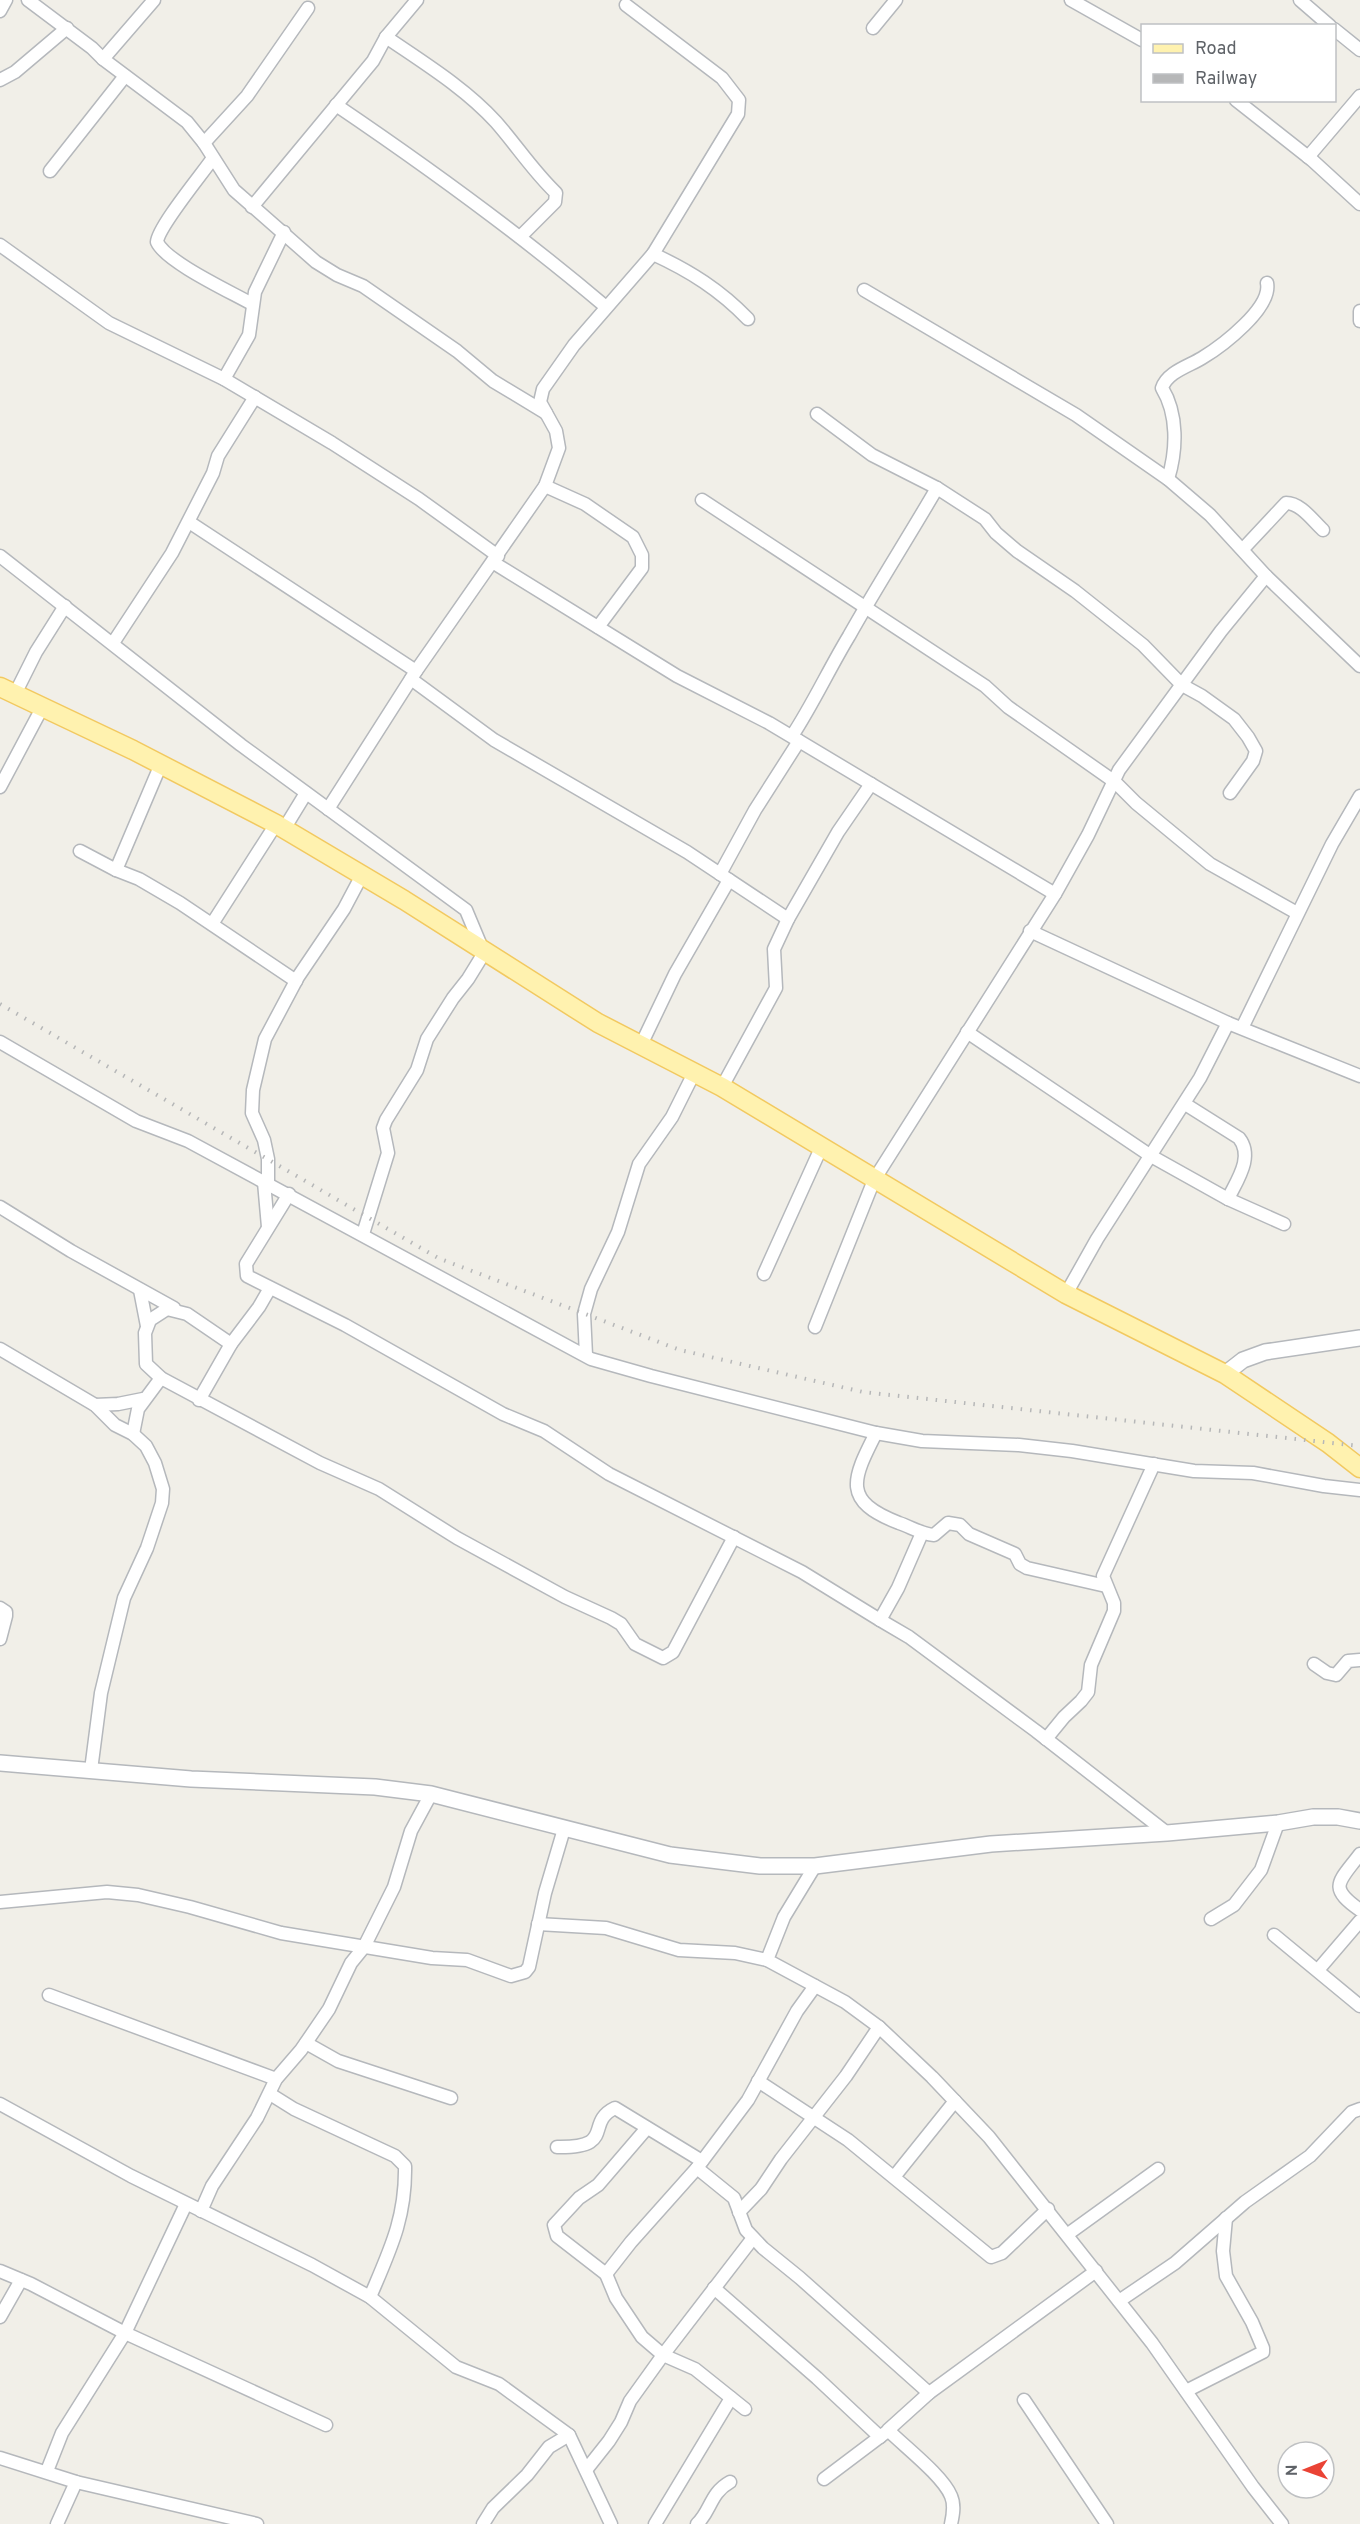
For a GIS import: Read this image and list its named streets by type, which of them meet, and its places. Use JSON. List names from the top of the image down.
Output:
{
  "legend": ["Road", "Railway"],
  "north": "left"
}
